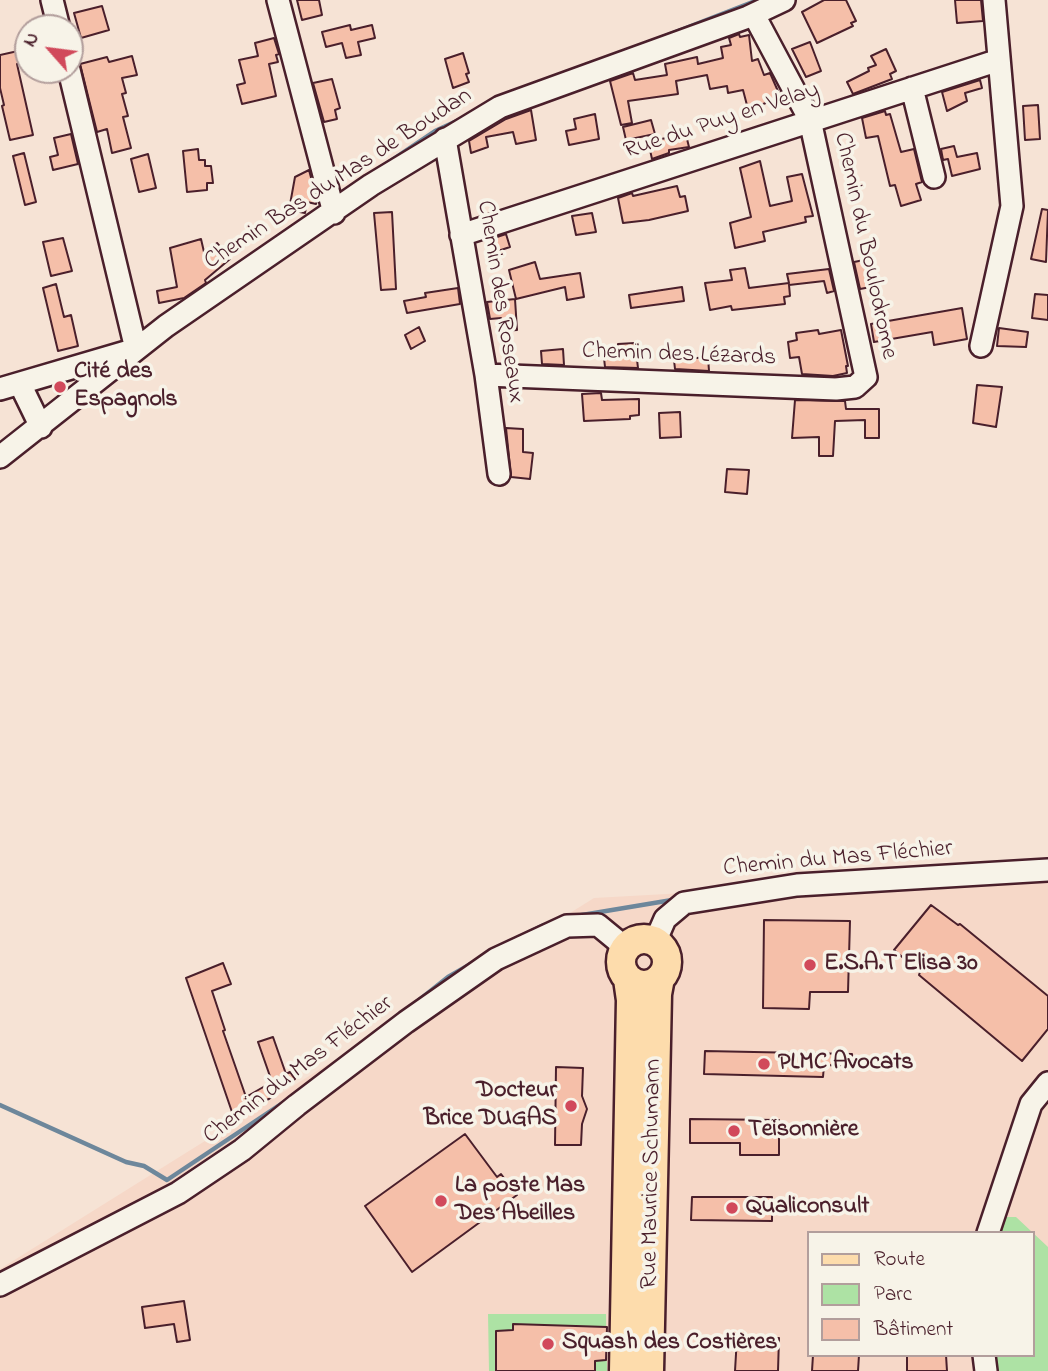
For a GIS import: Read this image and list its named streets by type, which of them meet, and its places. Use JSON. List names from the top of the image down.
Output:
{
  "streets": {
    "main road": ["Rue Maurice Schumann"],
    "street": [
      "Rue du Puy en Velay",
      "Chemin Bas du Mas de Boudan",
      "Chemin du Boulodrome",
      "Chemin des Roseaux",
      "Chemin des Lézards",
      "Chemin du Mas Fléchier"
    ]
  },
  "crossings": [
    ["Rue du Puy en Velay", "Chemin du Boulodrome"],
    ["Rue du Puy en Velay", "Chemin des Roseaux"],
    ["Chemin Bas du Mas de Boudan", "Chemin du Boulodrome"],
    ["Chemin Bas du Mas de Boudan", "Chemin des Roseaux"],
    ["Chemin du Boulodrome", "Chemin des Lézards"],
    ["Chemin des Roseaux", "Chemin des Lézards"],
    ["Chemin du Mas Fléchier", "Rue Maurice Schumann"]
  ],
  "places": [
    "Cité des Espagnols",
    "E.S.A.T Elisa 30",
    "PLMC Avocats",
    "Docteur Brice DUGAS",
    "Teisonnière",
    "La poste Mas Des Abeilles",
    "Qualiconsult",
    "Squash des Costières"
  ],
  "legend": ["Route", "Parc", "Bâtiment"],
  "north": "top left"
}
